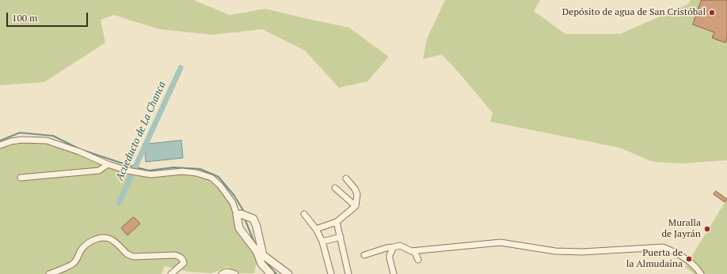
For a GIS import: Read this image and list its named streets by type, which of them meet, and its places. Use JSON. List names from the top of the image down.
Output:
{
  "water": ["Acueducto de La Chanca"],
  "places": ["Depósito de agua de San Cristóbal", "Muralla de Jayrán", "Puerta de la Almudaina"],
  "scale_bar": "100 m"
}
